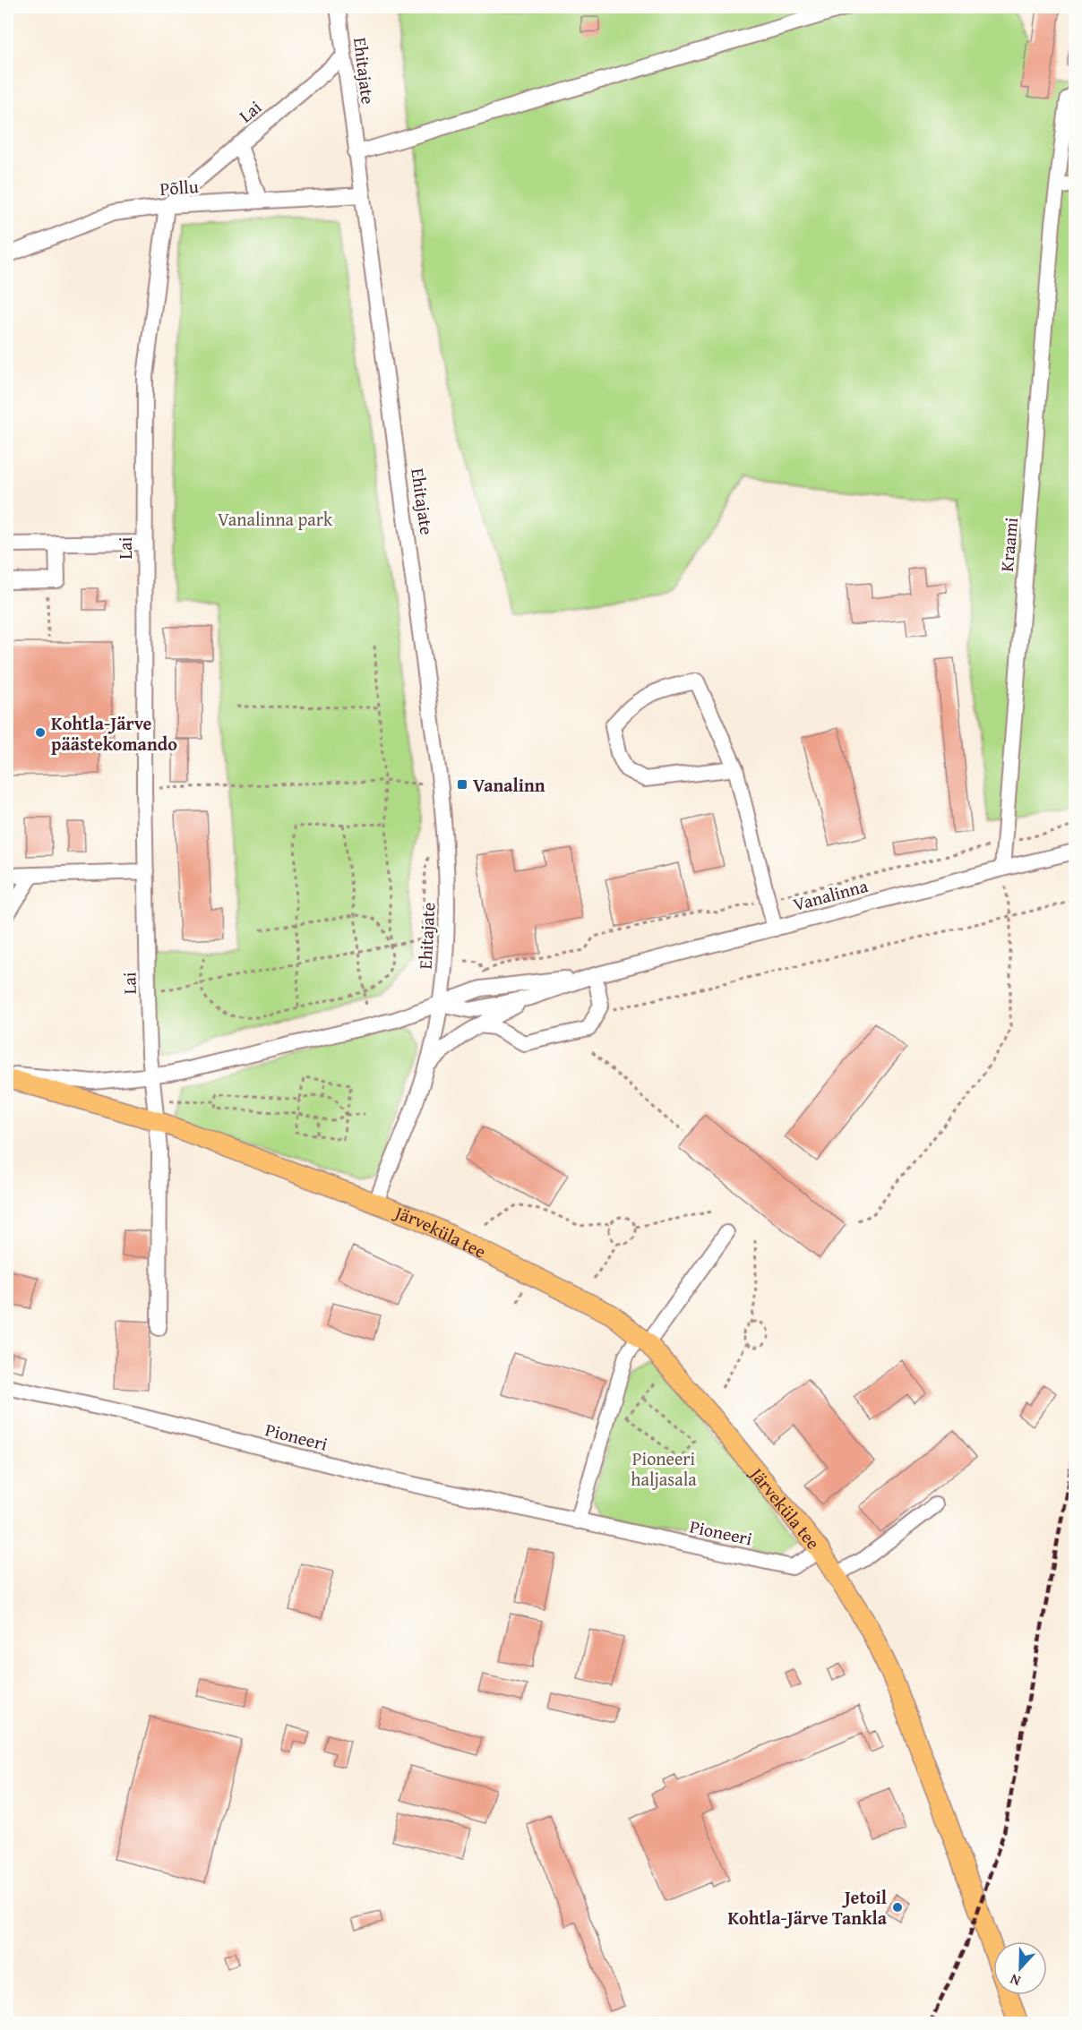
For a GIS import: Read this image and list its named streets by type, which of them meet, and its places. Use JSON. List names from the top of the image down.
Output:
{
  "streets": {
    "main road": ["Järveküla tee"],
    "street": [
      "Ehitajate",
      "Lai",
      "Põllu",
      "Kraami",
      "Vanalinna",
      "Pioneeri"
    ]
  },
  "crossings": [
    ["Ehitajate", "Lai"],
    ["Ehitajate", "Põllu"],
    ["Ehitajate", "Vanalinna"],
    ["Ehitajate", "Järveküla tee"],
    ["Lai", "Põllu"],
    ["Lai", "Järveküla tee"],
    ["Kraami", "Vanalinna"],
    ["Vanalinna", "Järveküla tee"],
    ["Järveküla tee", "Pioneeri"]
  ],
  "parks": ["Vanalinna park", "Pioneeri haljasala"],
  "places": {
    "other": ["Kohtla-Järve päästekomando", "Jetoil Kohtla-Järve Tankla"],
    "transit": ["Vanalinn"]
  },
  "north": "bottom"
}
